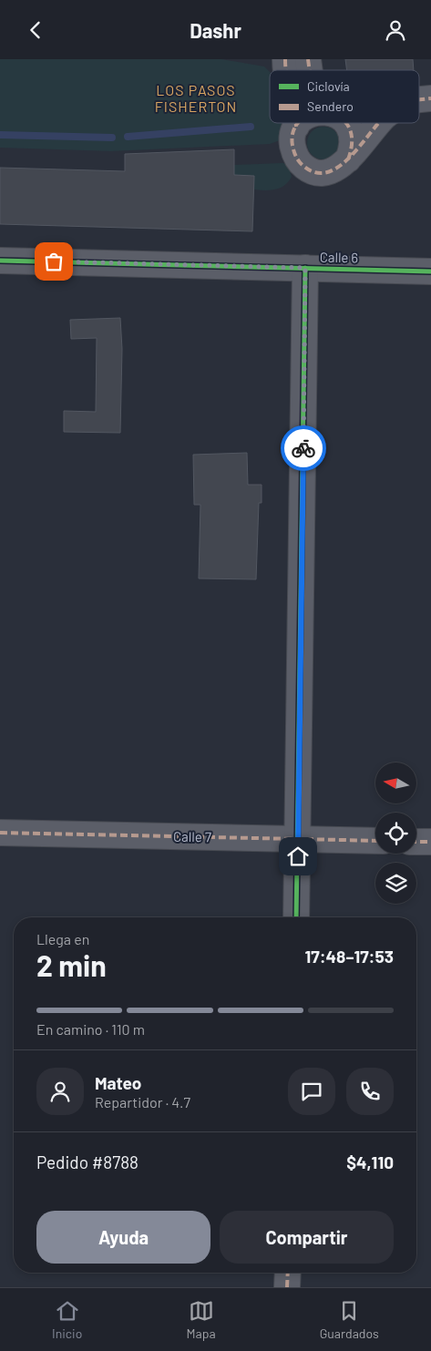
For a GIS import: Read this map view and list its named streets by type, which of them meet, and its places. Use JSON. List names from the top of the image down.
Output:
{
  "streets": {
    "street": ["Calle 6", "Calle 7"]
  },
  "districts": ["LOS PASOS FISHERTON"],
  "legend": ["Ciclovía", "Sendero"],
  "north": "left",
  "page": {
    "header": "Dashr",
    "heading": ["2 min", "Llega en", "17:48–17:53"],
    "panel": [
      "Mateo",
      "Repartidor · 4.7",
      "Pedido #8788",
      "$4,110"
    ],
    "bar": "En camino · 110 m",
    "buttons": ["Ayuda", "Compartir"],
    "tabs": ["Inicio", "Mapa", "Guardados"]
  }
}
